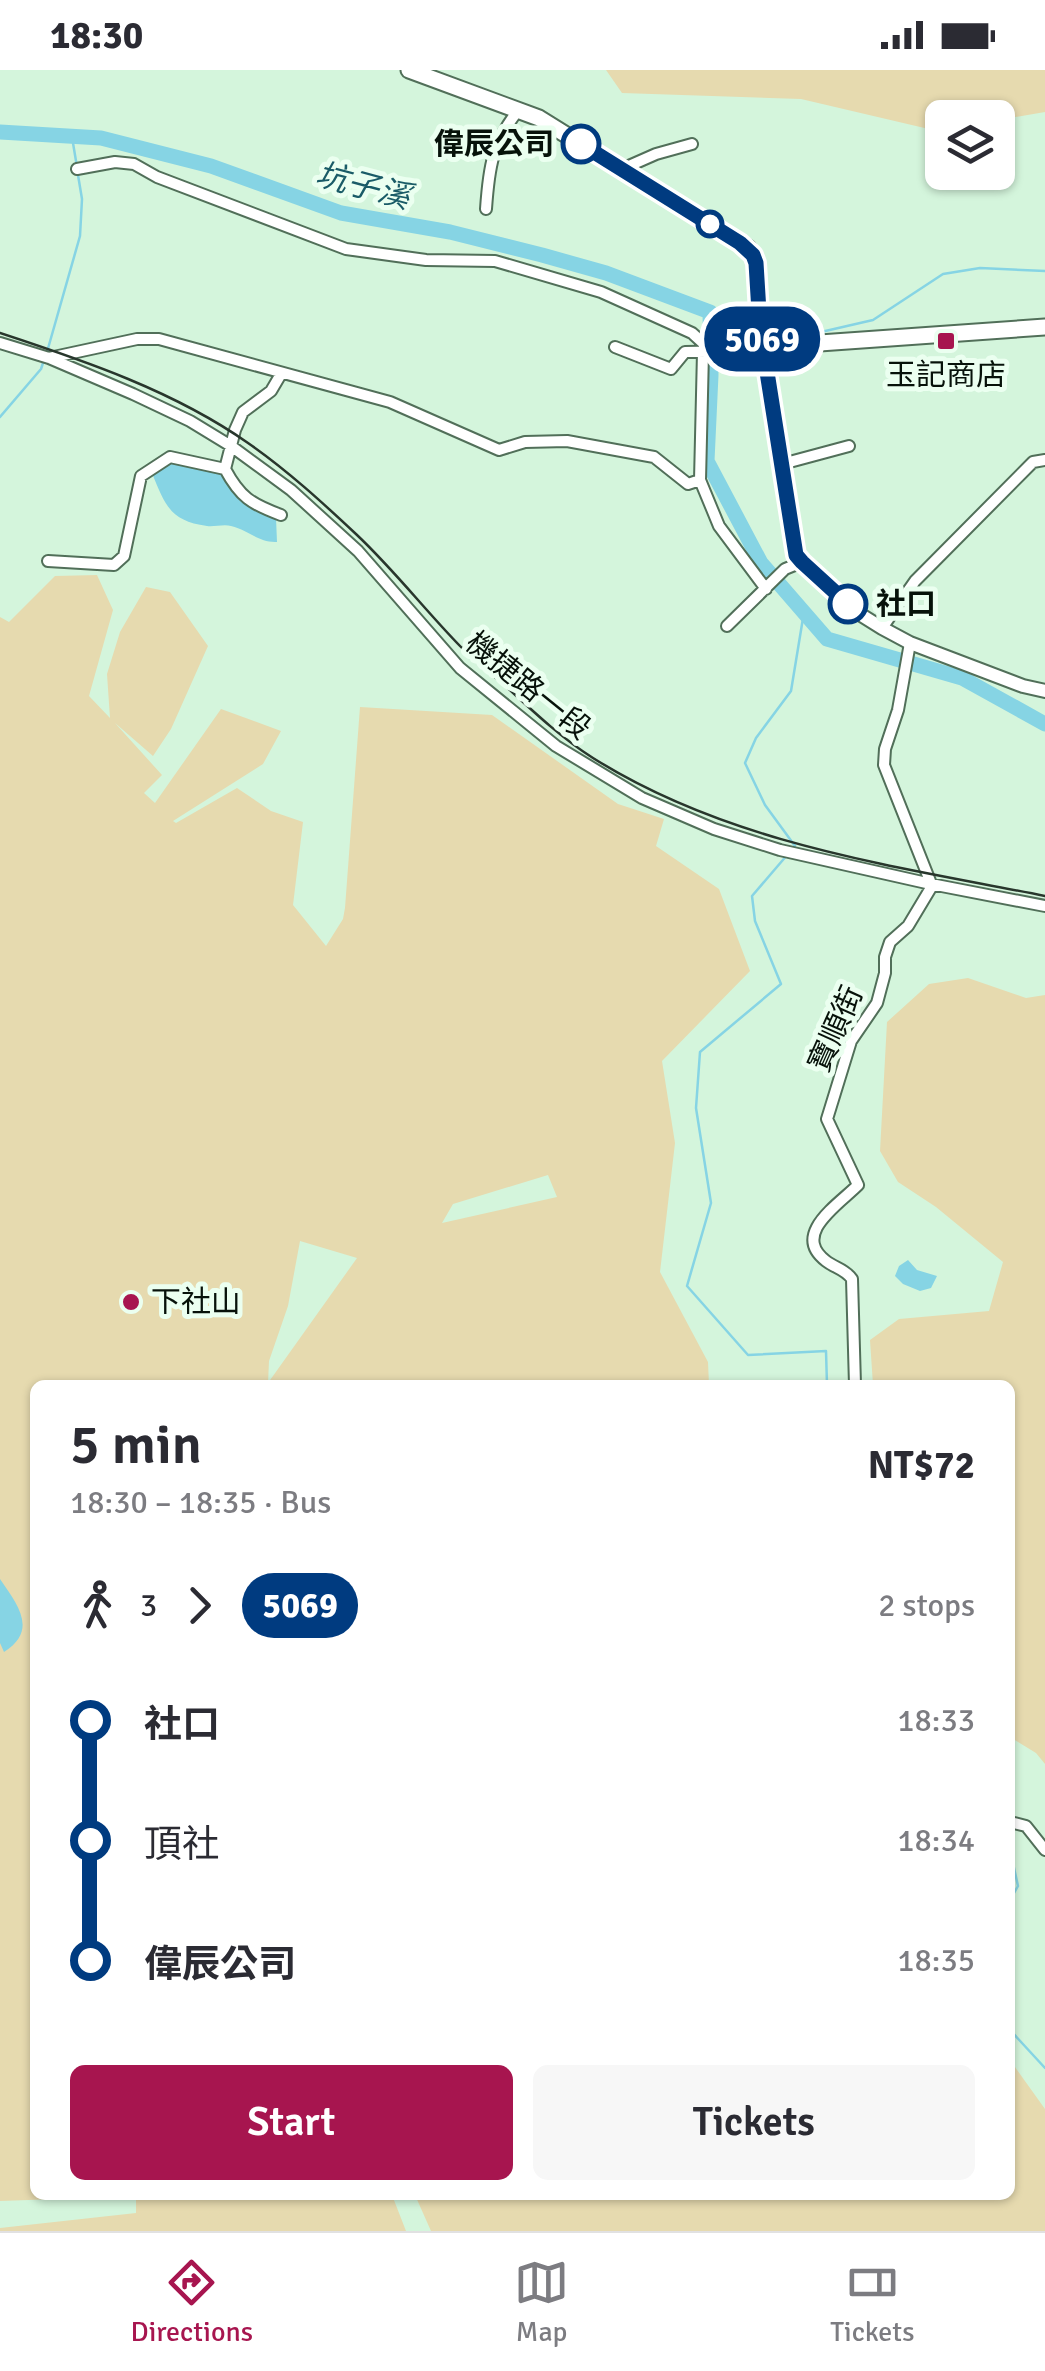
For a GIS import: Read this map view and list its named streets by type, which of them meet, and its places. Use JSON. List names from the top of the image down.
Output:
{
  "streets": {
    "street": ["機捷路一段", "寶順街"]
  },
  "crossings": [
    ["機捷路一段", "寶順街"]
  ],
  "water": ["坑子溪"],
  "places": {
    "other": ["偉辰公司", "社口", "下社山"],
    "transit": ["玉記商店"]
  },
  "lines": ["bus line 5069"],
  "page": {
    "status": "18:30",
    "on_map": "5069",
    "heading": ["5 min", "18:30 – 18:35 · Bus", "NT$72"],
    "legs": ["3", "5069", "2 stops"],
    "list": [
      {
        "name": "社口",
        "value": "18:33"
      },
      {
        "name": "頂社",
        "value": "18:34"
      },
      {
        "name": "偉辰公司",
        "value": "18:35"
      }
    ],
    "buttons": ["Start", "Tickets"],
    "tabs": ["Directions", "Map", "Tickets"]
  }
}
